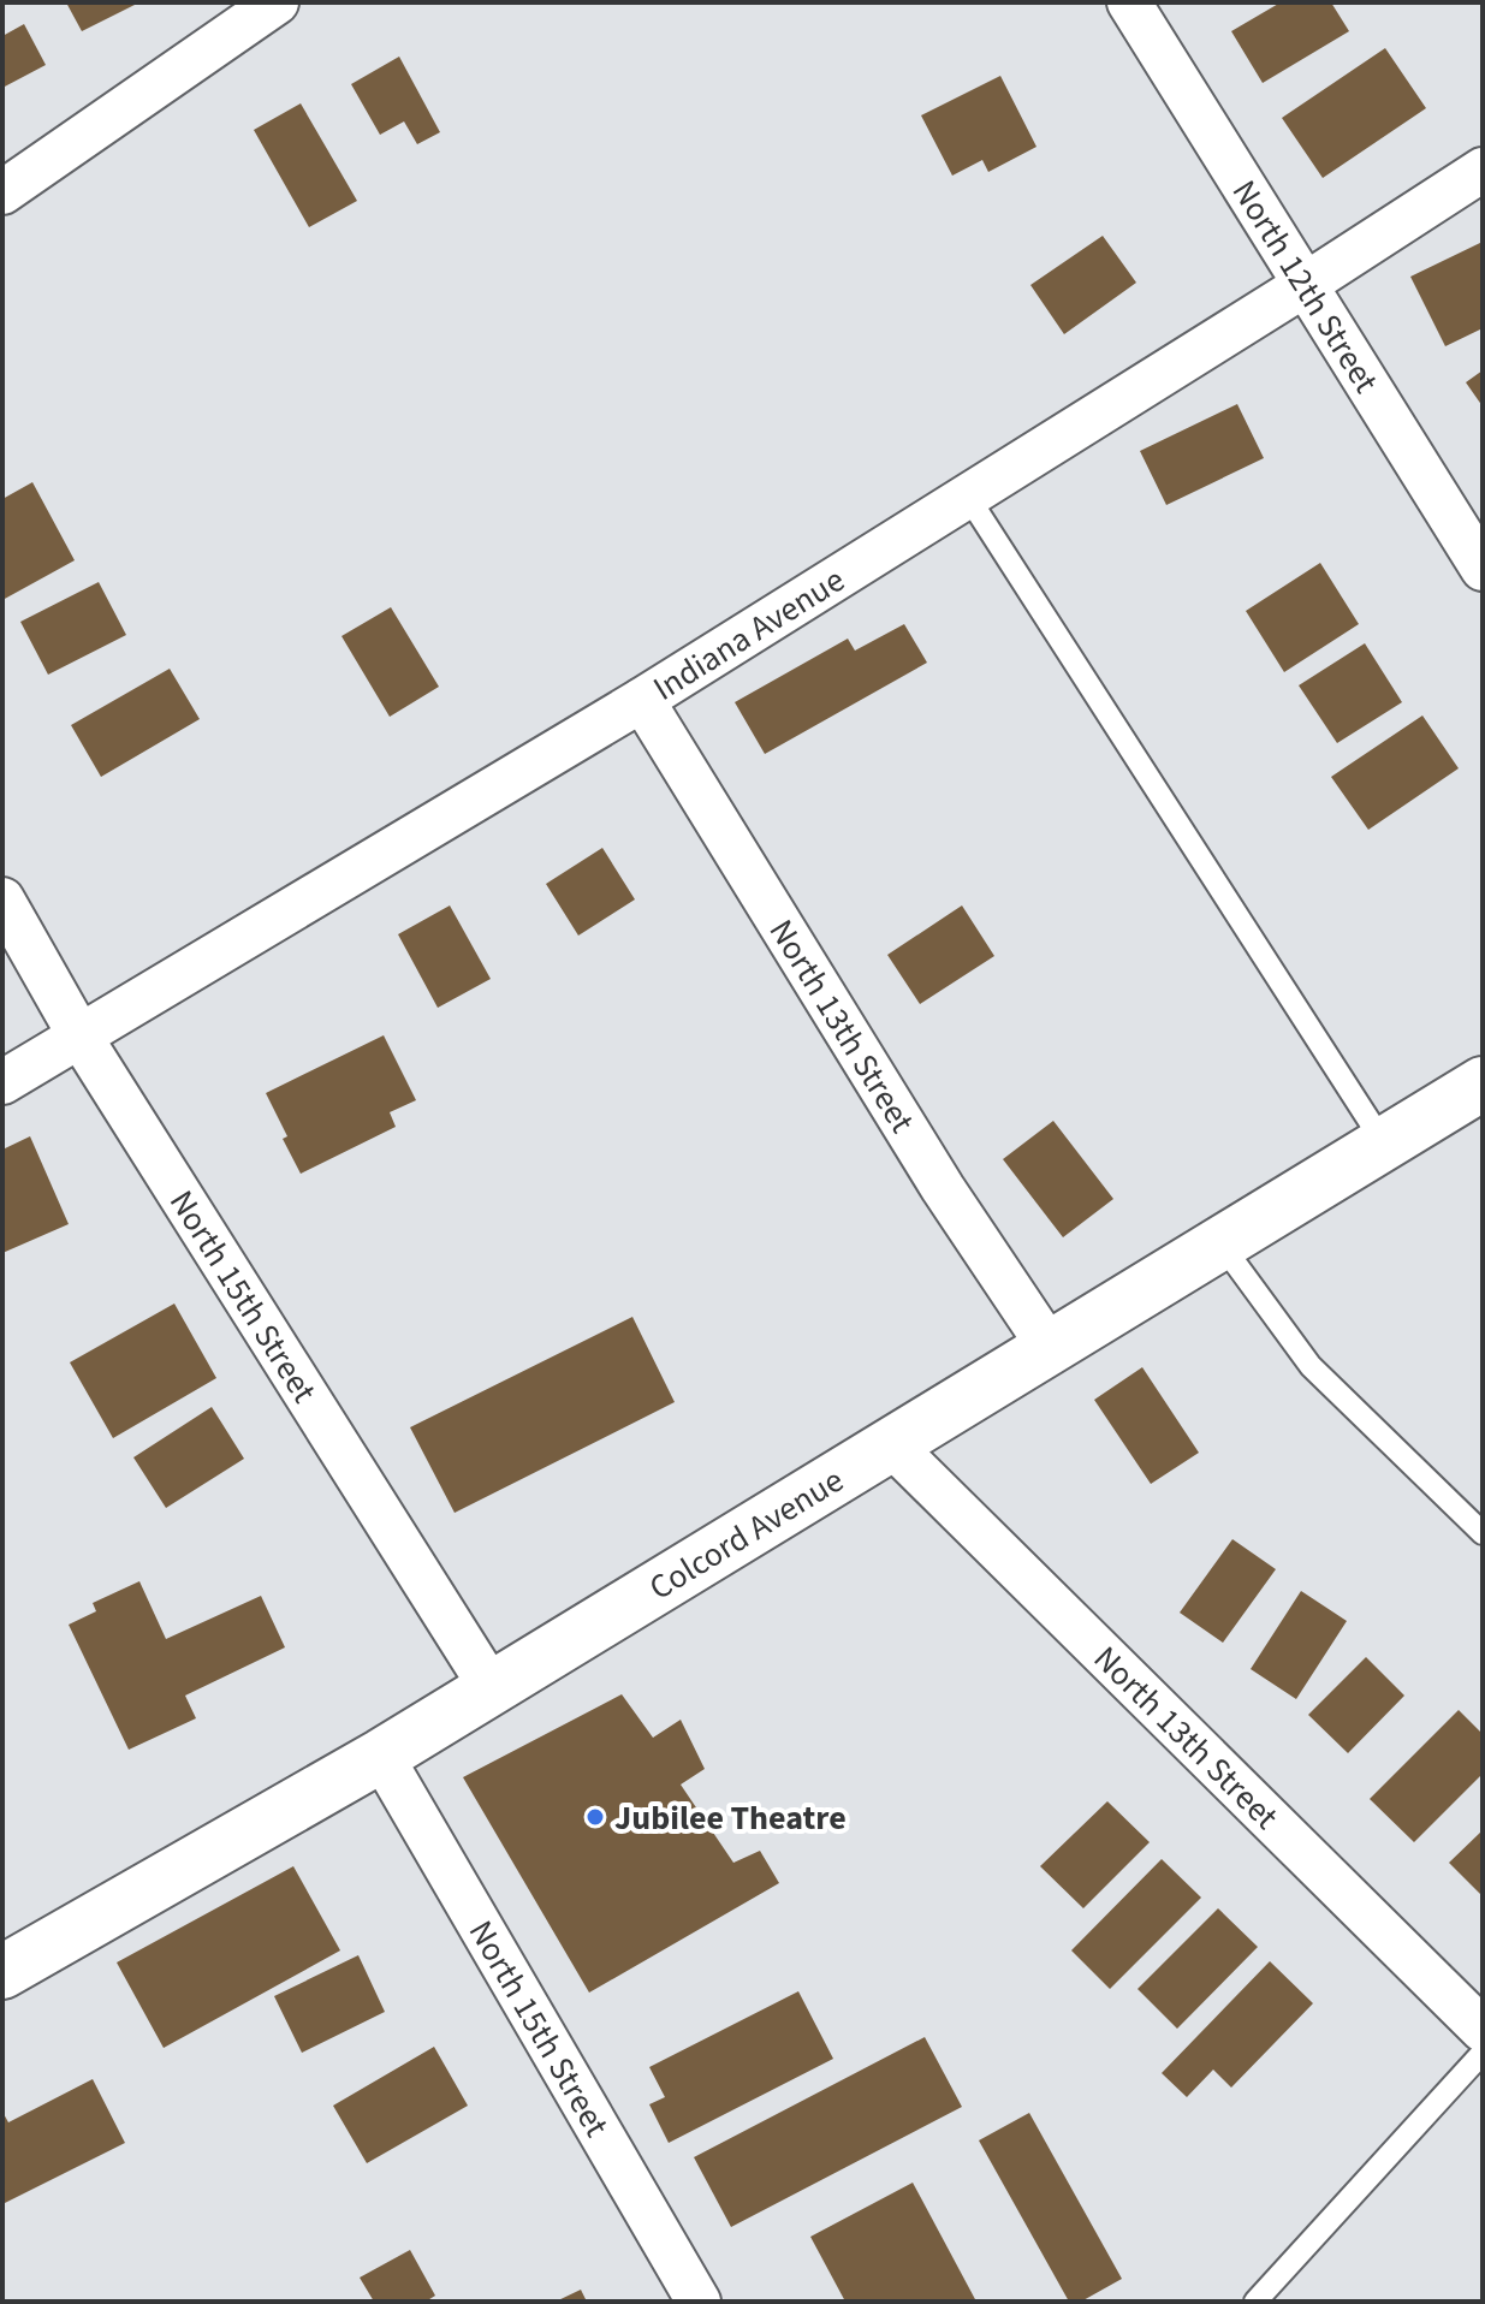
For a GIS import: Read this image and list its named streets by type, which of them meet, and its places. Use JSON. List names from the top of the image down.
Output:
{
  "streets": {
    "street": [
      "North 12th Street",
      "Indiana Avenue",
      "North 13th Street",
      "North 15th Street",
      "Colcord Avenue"
    ]
  },
  "crossings": [
    ["North 12th Street", "Indiana Avenue"],
    ["Indiana Avenue", "North 13th Street"],
    ["Indiana Avenue", "North 15th Street"],
    ["North 13th Street", "Colcord Avenue"],
    ["North 15th Street", "Colcord Avenue"]
  ],
  "places": ["Jubilee Theatre"]
}
